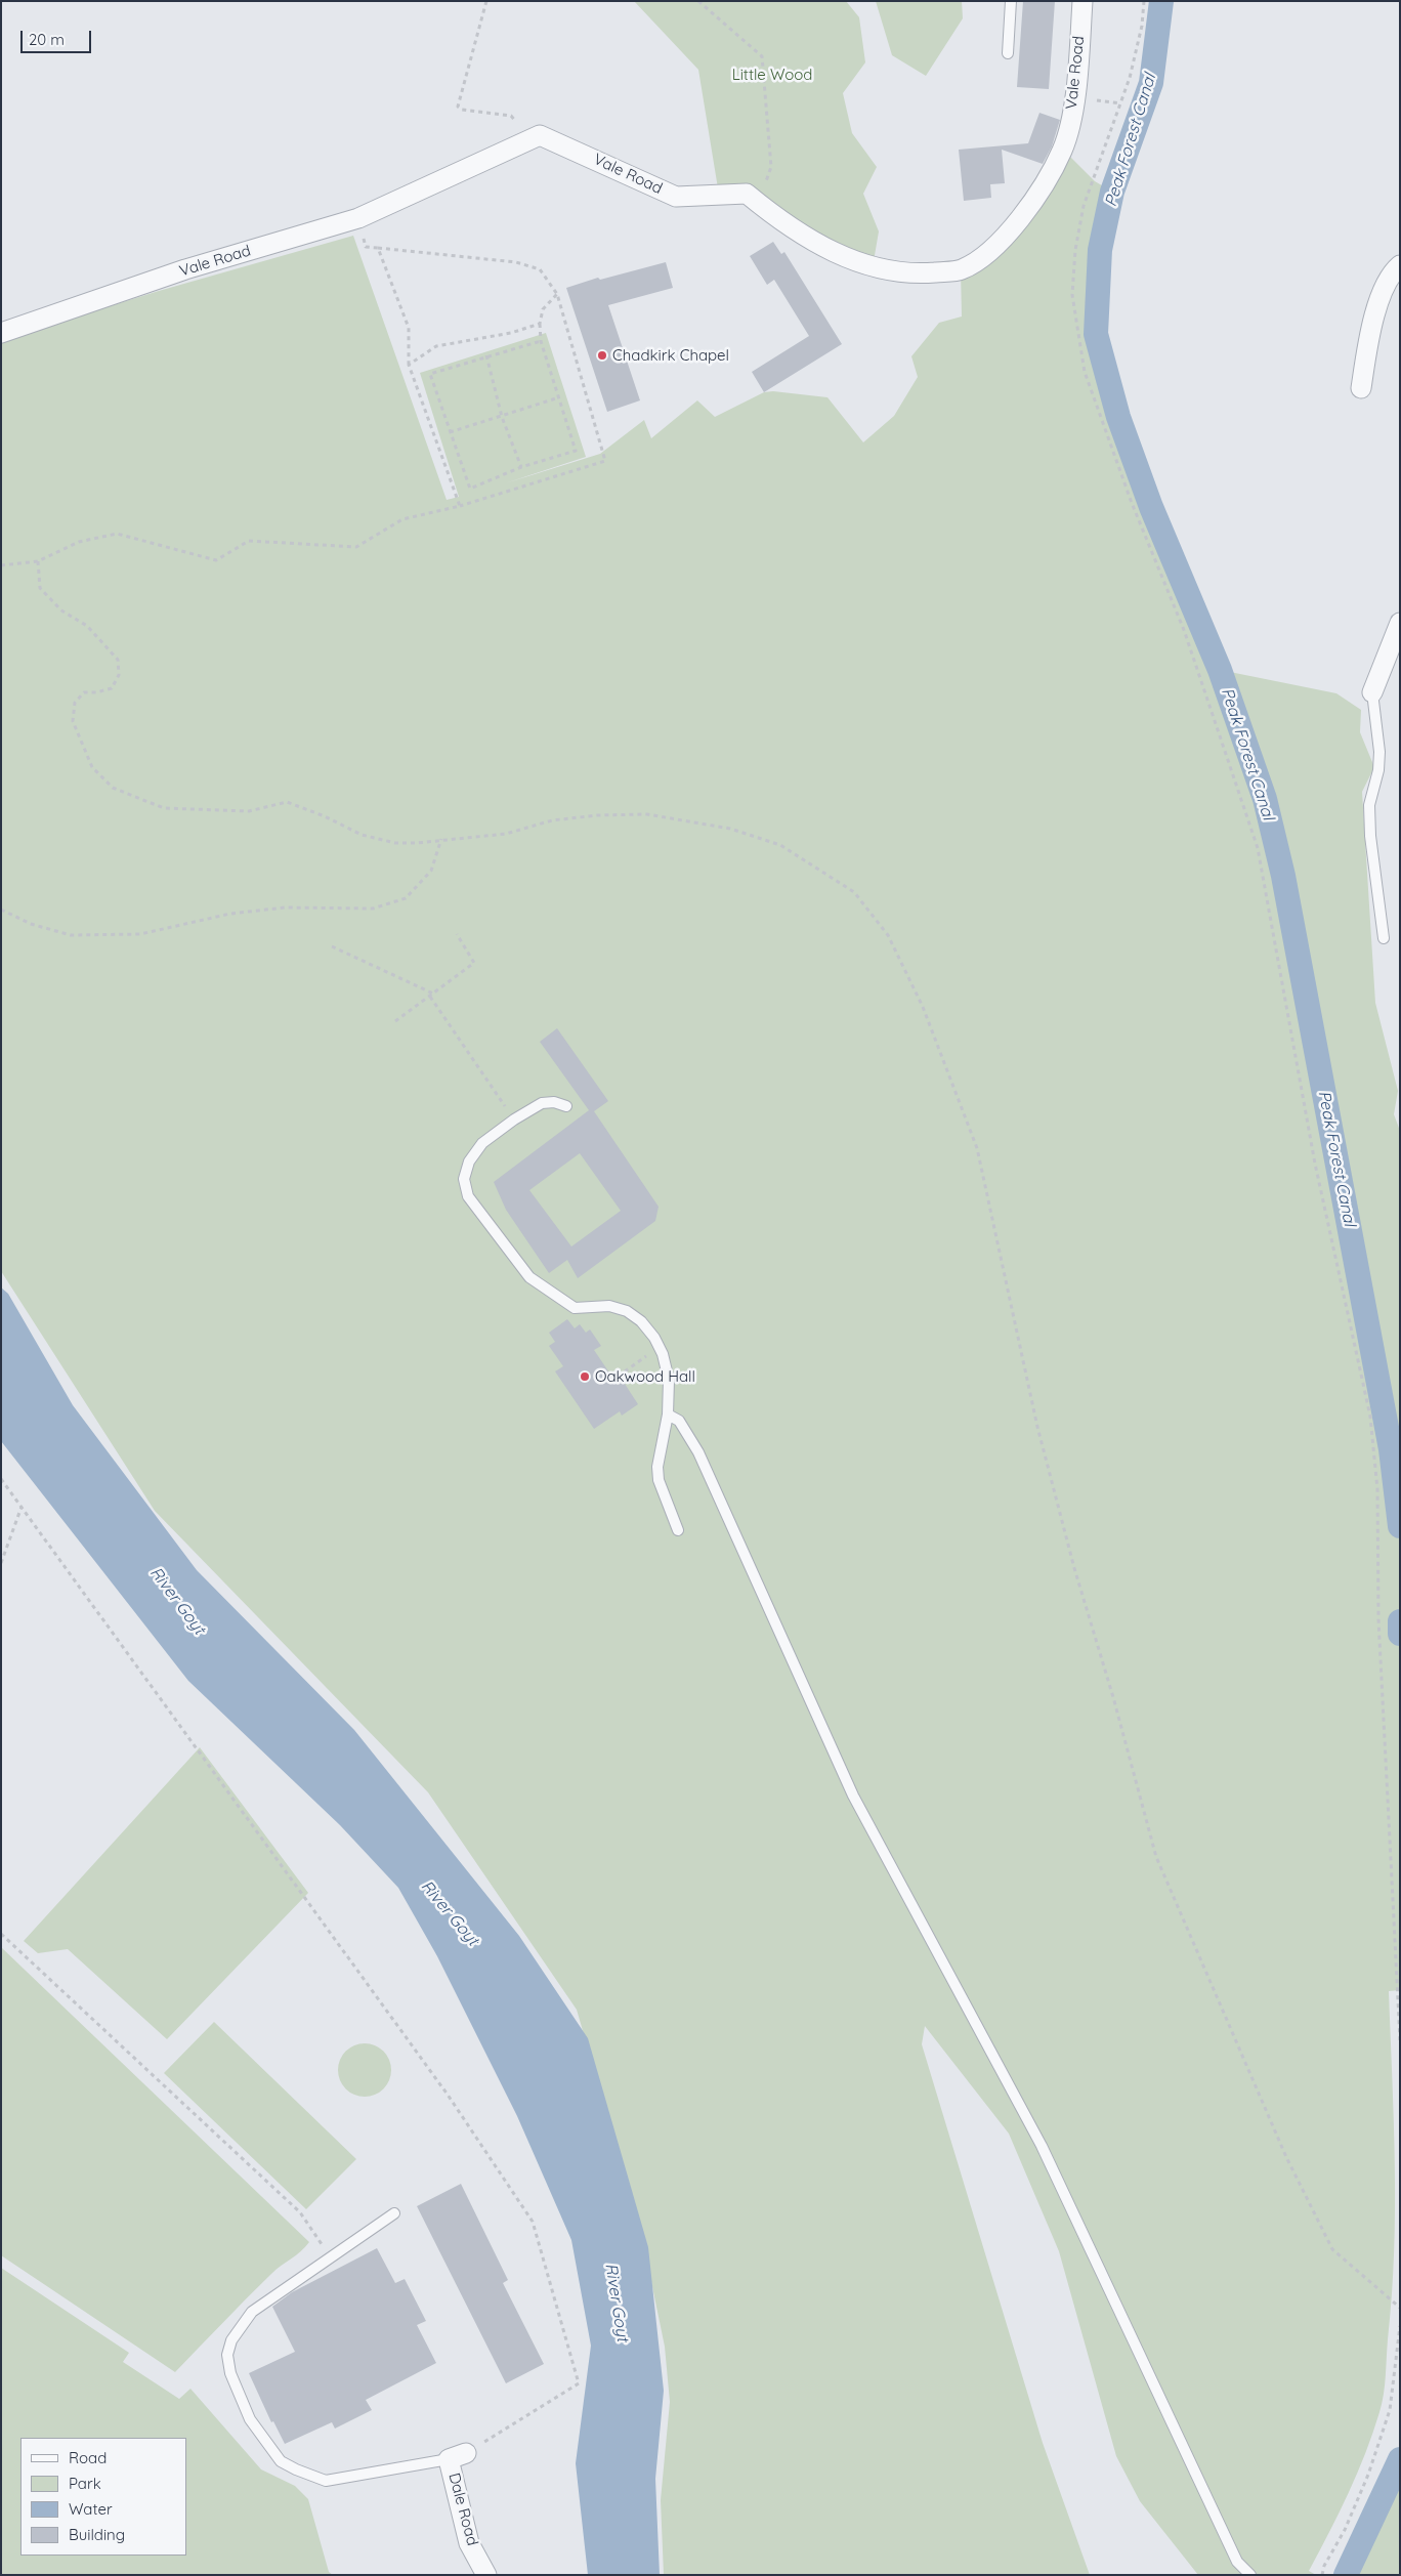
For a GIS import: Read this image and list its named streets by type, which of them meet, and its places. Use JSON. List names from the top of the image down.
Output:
{
  "streets": {
    "street": ["Vale Road", "Dale Road"]
  },
  "water": ["Peak Forest Canal", "River Goyt"],
  "parks": ["Little Wood"],
  "places": ["Chadkirk Chapel", "Oakwood Hall"],
  "legend": [
    "Road",
    "Park",
    "Water",
    "Building"
  ],
  "scale_bar": "20 m"
}
